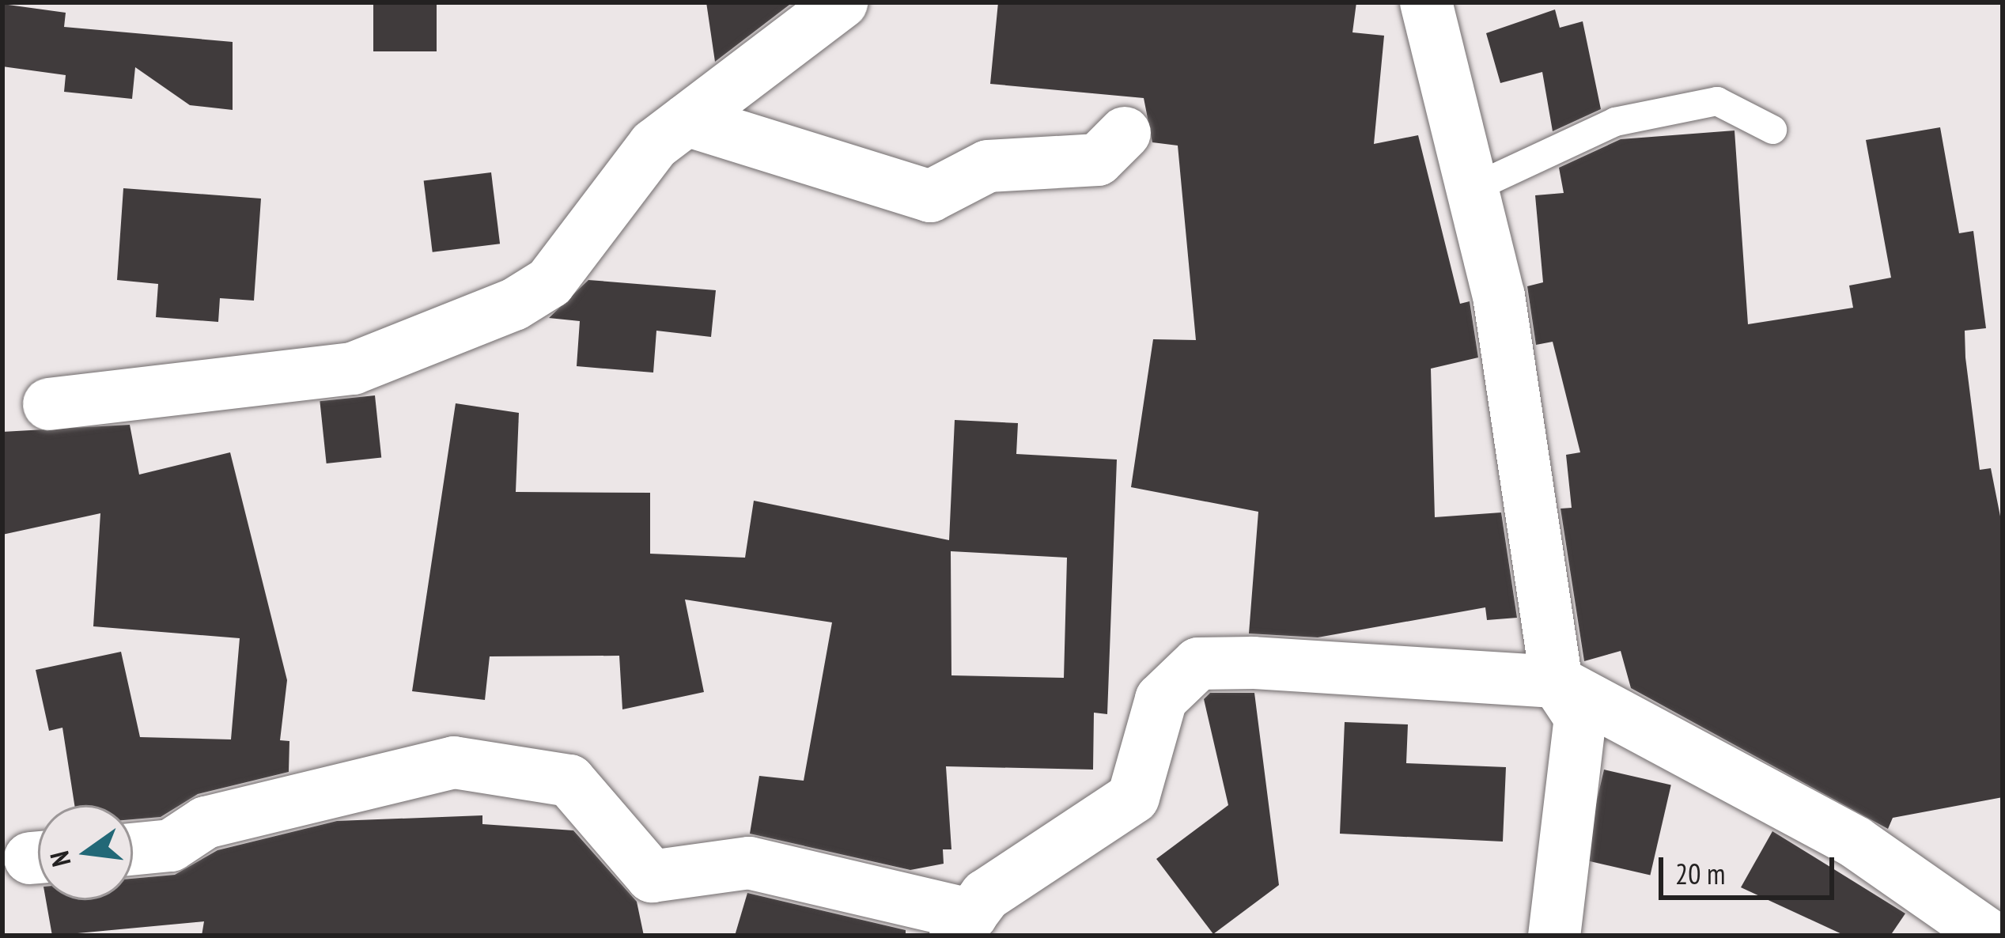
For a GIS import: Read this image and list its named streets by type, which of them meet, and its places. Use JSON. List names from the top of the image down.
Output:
{
  "scale_bar": "20 m",
  "north": "left"
}
